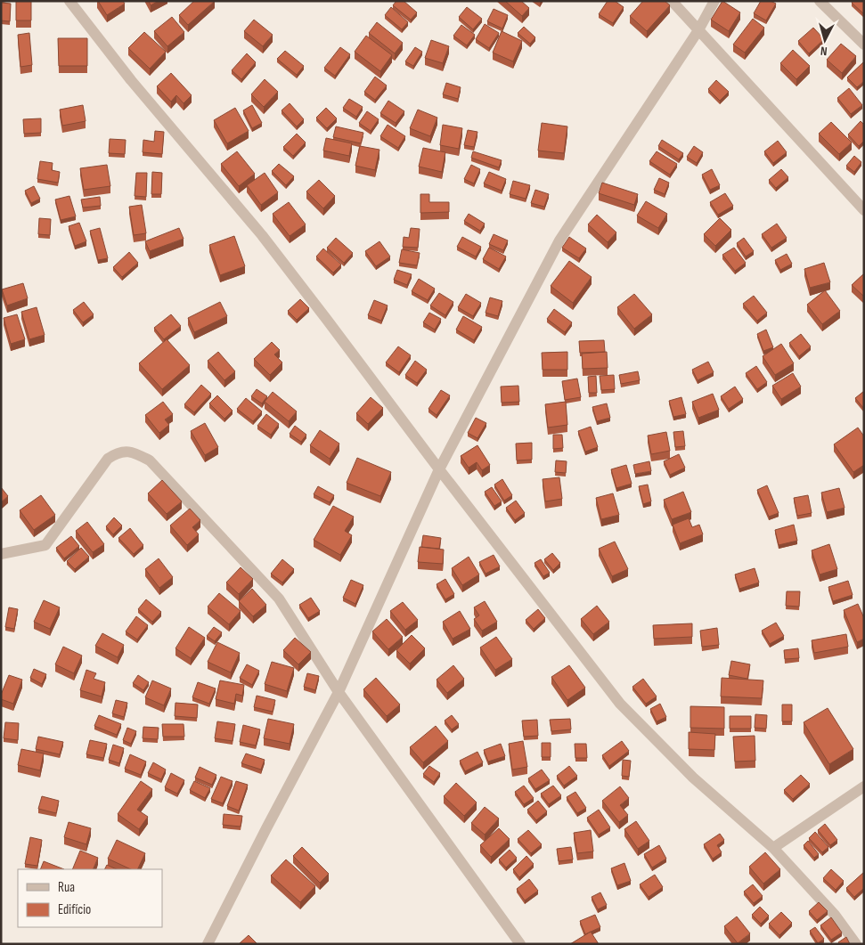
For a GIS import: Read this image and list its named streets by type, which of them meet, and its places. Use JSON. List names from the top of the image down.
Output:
{
  "legend": ["Rua", "Edifício"],
  "north": "bottom"
}
